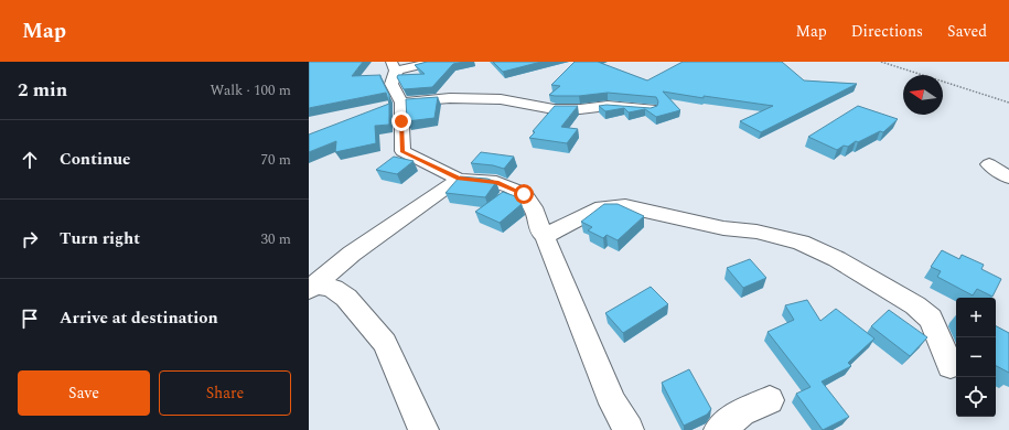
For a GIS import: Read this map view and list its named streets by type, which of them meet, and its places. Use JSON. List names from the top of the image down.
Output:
{
  "north": "left",
  "page": {
    "header": "Map",
    "nav": ["Map", "Directions", "Saved"],
    "heading": ["2 min", "Walk · 100 m"],
    "list": [
      ["Continue", "70 m"],
      ["Turn right", "30 m"],
      "Arrive at destination"
    ],
    "map_buttons": ["+", "−"],
    "buttons": ["Save", "Share"]
  }
}
